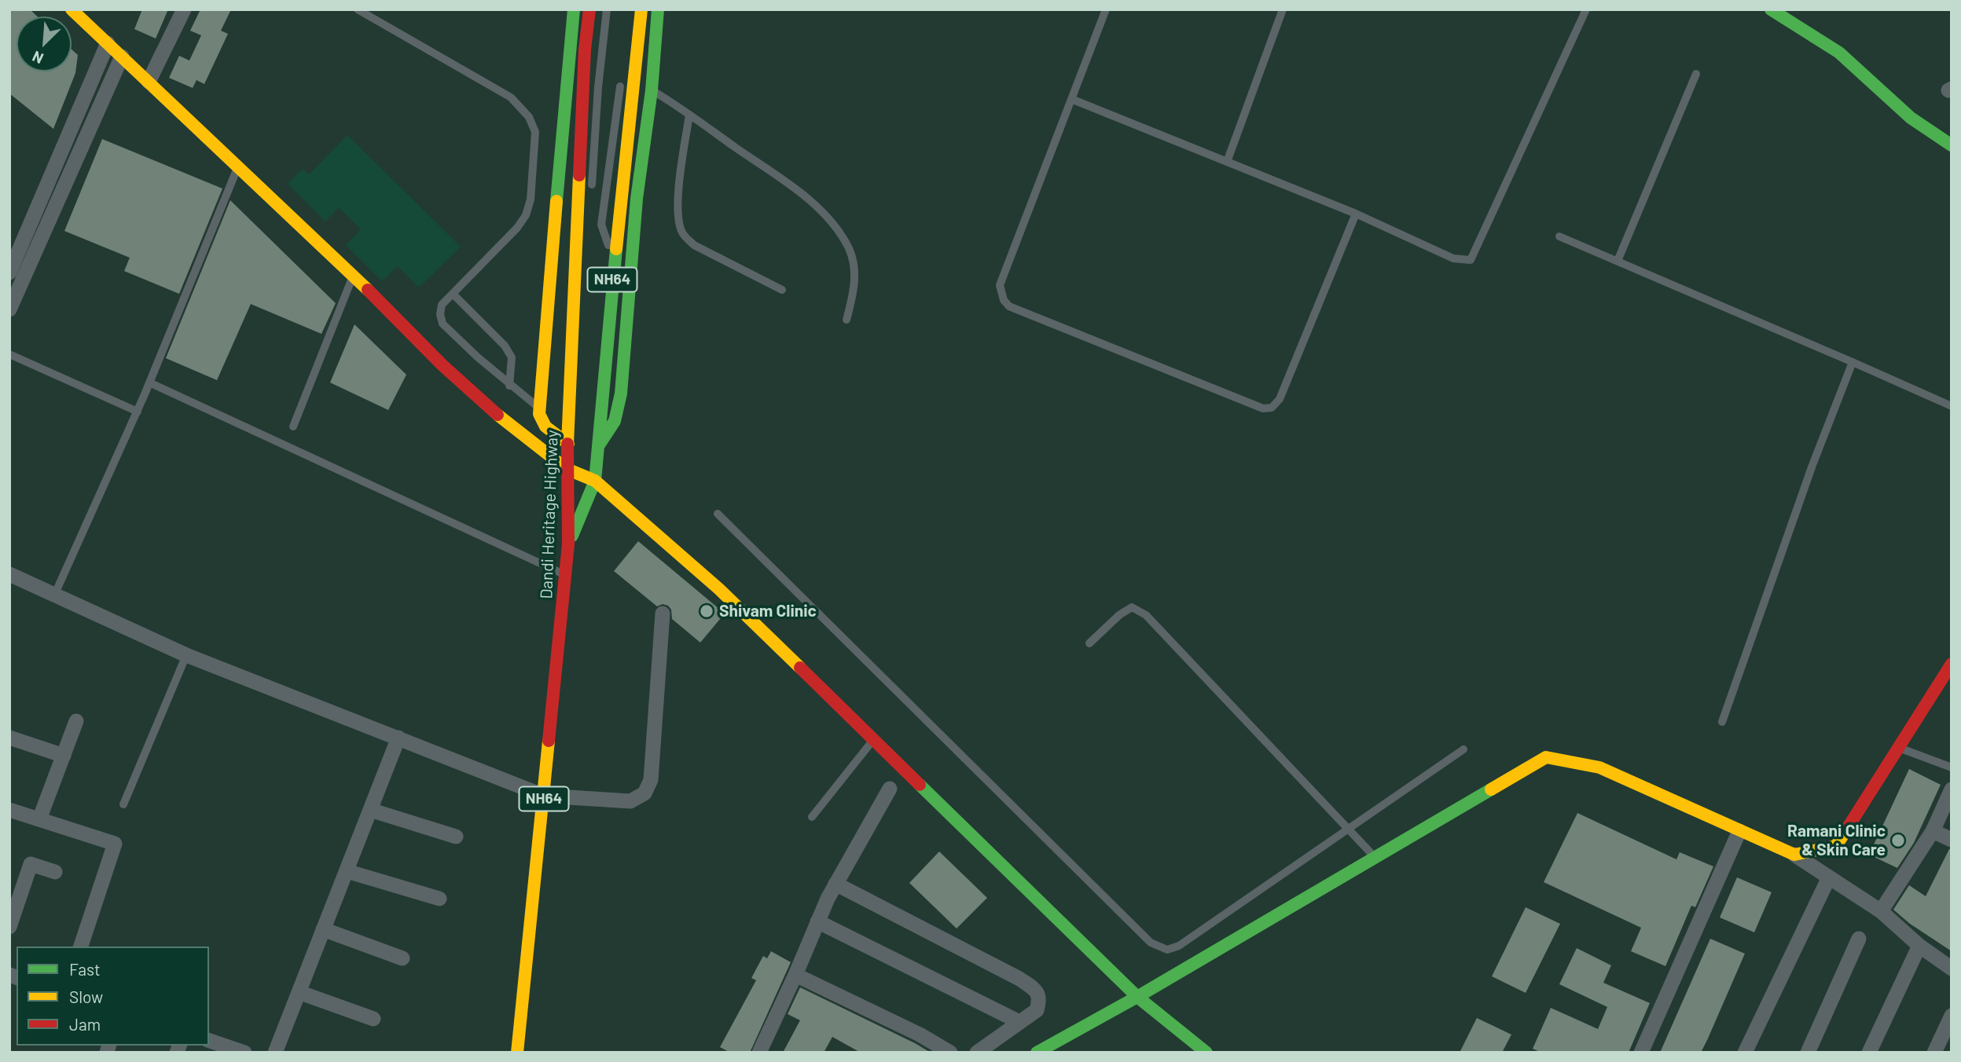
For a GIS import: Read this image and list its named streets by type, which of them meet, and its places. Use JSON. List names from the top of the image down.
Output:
{
  "streets": {
    "main road": ["NH64", "Dandi Heritage Highway"]
  },
  "crossings": [
    ["NH64", "Dandi Heritage Highway"]
  ],
  "places": ["Shivam Clinic", "Ramani Clinic & Skin Care"],
  "legend": ["Fast", "Slow", "Jam"],
  "north": "bottom left"
}
